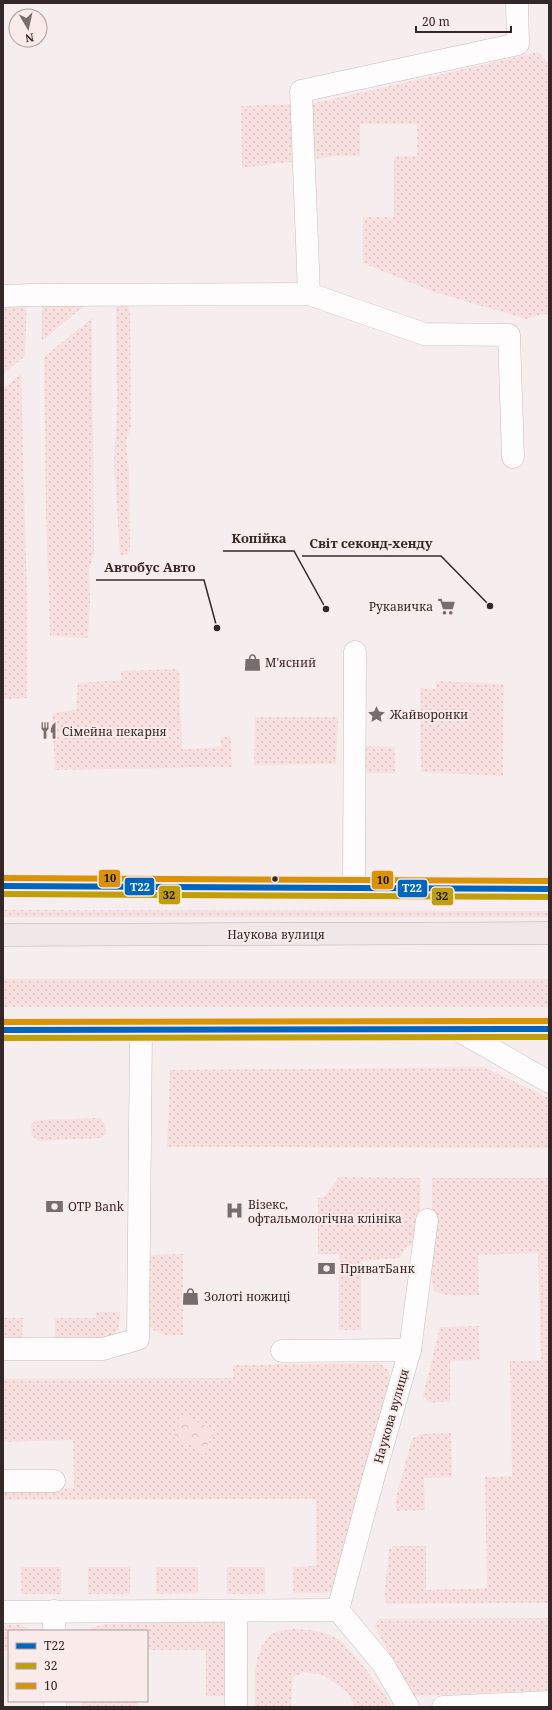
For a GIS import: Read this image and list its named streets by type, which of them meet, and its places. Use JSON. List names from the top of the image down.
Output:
{
  "streets": {
    "main road": ["Наукова вулиця"]
  },
  "places": {
    "supermarket": ["Рукавичка"],
    "other": ["Світ секонд-хенду", "Копійка", "Автобус Авто"],
    "shop": ["М'ясний", "Золоті ножиці"],
    "place": ["Жайворонки"],
    "restaurant": ["Сімейна пекарня"],
    "bank": ["OTP Bank", "ПриватБанк"],
    "hospital": ["Візекс, офтальмологічна клініка"]
  },
  "lines": ["transit line 10", "transit line Т22", "transit line 32"],
  "legend": ["Т22", "32", "10"],
  "scale_bar": "20 m",
  "north": "bottom"
}
